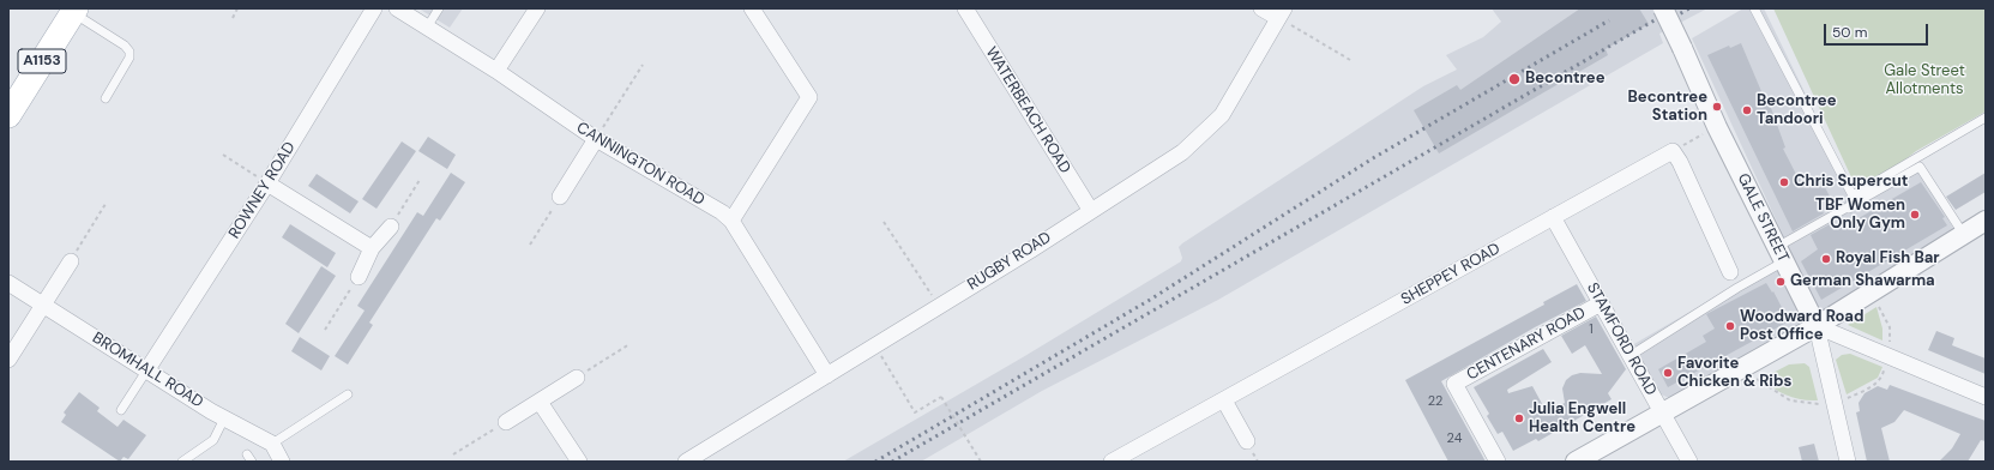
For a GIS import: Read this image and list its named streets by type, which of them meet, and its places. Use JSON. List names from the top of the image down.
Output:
{
  "streets": {
    "main road": ["A1153"],
    "street": [
      "WATERBEACH ROAD",
      "CANNINGTON ROAD",
      "ROWNEY ROAD",
      "GALE STREET",
      "RUGBY ROAD",
      "SHEPPEY ROAD",
      "STAMFORD ROAD",
      "CENTENARY ROAD",
      "BROMHALL ROAD"
    ]
  },
  "crossings": [
    ["WATERBEACH ROAD", "RUGBY ROAD"],
    ["CANNINGTON ROAD", "RUGBY ROAD"],
    ["ROWNEY ROAD", "BROMHALL ROAD"],
    ["SHEPPEY ROAD", "STAMFORD ROAD"],
    ["STAMFORD ROAD", "CENTENARY ROAD"]
  ],
  "parks": ["Gale Street Allotments"],
  "places": [
    "Becontree",
    "Becontree Station",
    "Becontree Tandoori",
    "Chris Supercut",
    "TBF Women Only Gym",
    "Royal Fish Bar",
    "German Shawarma",
    "Woodward Road Post Office",
    "Favorite Chicken & Ribs",
    "Julia Engwell Health Centre"
  ],
  "house_numbers": ["1", "22", "24"],
  "scale_bar": "50 m"
}
